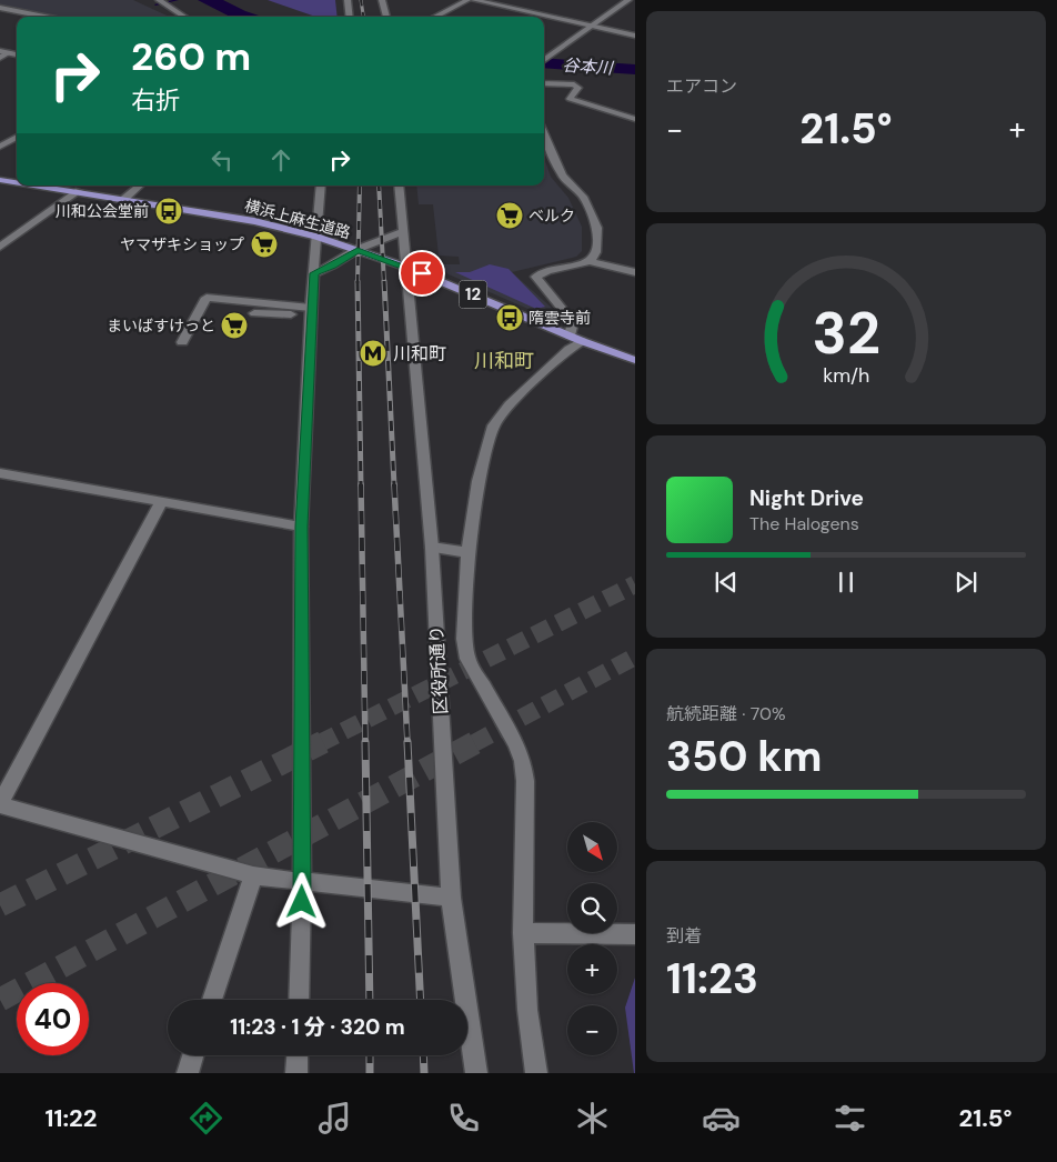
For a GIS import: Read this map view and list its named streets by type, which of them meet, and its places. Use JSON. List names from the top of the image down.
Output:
{
  "streets": {
    "main road": ["横浜上麻生道路", "12"],
    "street": ["区役所通り"]
  },
  "crossings": [
    ["横浜上麻生道路", "区役所通り"]
  ],
  "districts": ["川和町"],
  "water": ["谷本川"],
  "places": {
    "bus stop": ["川和公会堂前", "隋雲寺前"],
    "supermarket": ["ベルク", "ヤマザキショップ", "まいばすけっと"],
    "metro station": ["川和町"]
  },
  "north": "bottom right",
  "page": {
    "tile": [
      "エアコン",
      ["航続距離 · 70%", "350 km"],
      ["到着", "11:23"]
    ],
    "turn": ["260 m", "右折"],
    "heat": ["−", "21.5°", "+"],
    "song": ["Night Drive", "The Halogens"],
    "map_buttons": ["+", "−"],
    "limit": "40",
    "trip": "11:23 · 1 分 · 320 m",
    "tabs": ["11:22", "21.5°"],
    "gauge": ["32", "km/h"]
  }
}
